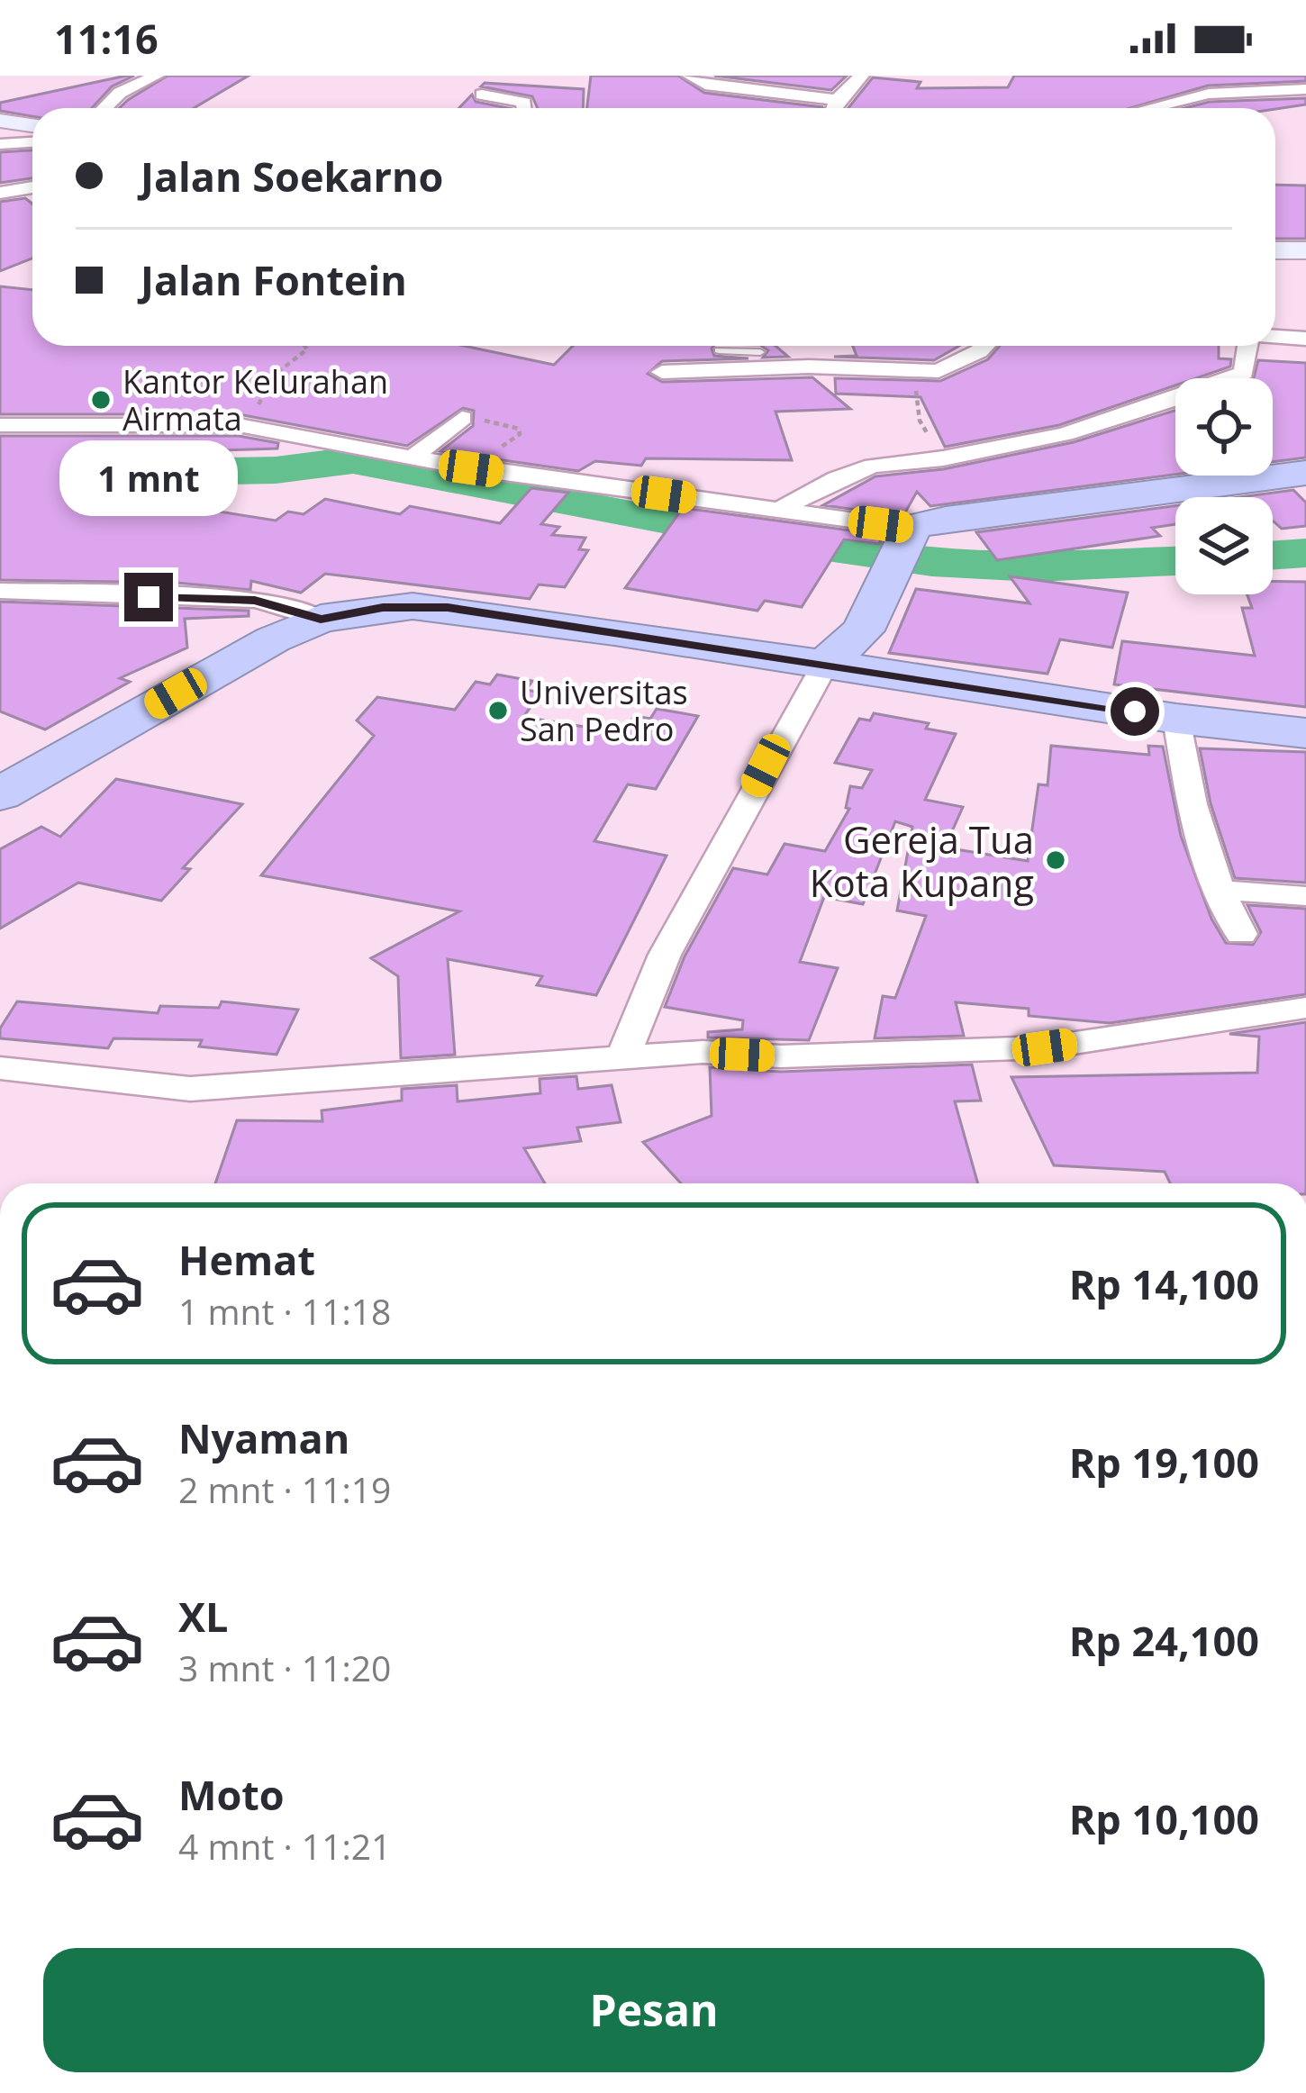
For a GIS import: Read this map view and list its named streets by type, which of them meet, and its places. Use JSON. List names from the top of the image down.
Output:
{
  "places": ["Kantor Kelurahan Airmata", "Universitas San Pedro", "Gereja Tua Kota Kupang"],
  "page": {
    "status": "11:16",
    "banner": ["Jalan Soekarno", "Jalan Fontein"],
    "bubble": "1 mnt",
    "list": [
      {
        "name": "Hemat",
        "note": "1 mnt · 11:18",
        "value": "Rp 14,100"
      },
      {
        "name": "Nyaman",
        "note": "2 mnt · 11:19",
        "value": "Rp 19,100"
      },
      {
        "name": "XL",
        "note": "3 mnt · 11:20",
        "value": "Rp 24,100"
      },
      {
        "name": "Moto",
        "note": "4 mnt · 11:21",
        "value": "Rp 10,100"
      }
    ],
    "buttons": "Pesan"
  }
}
